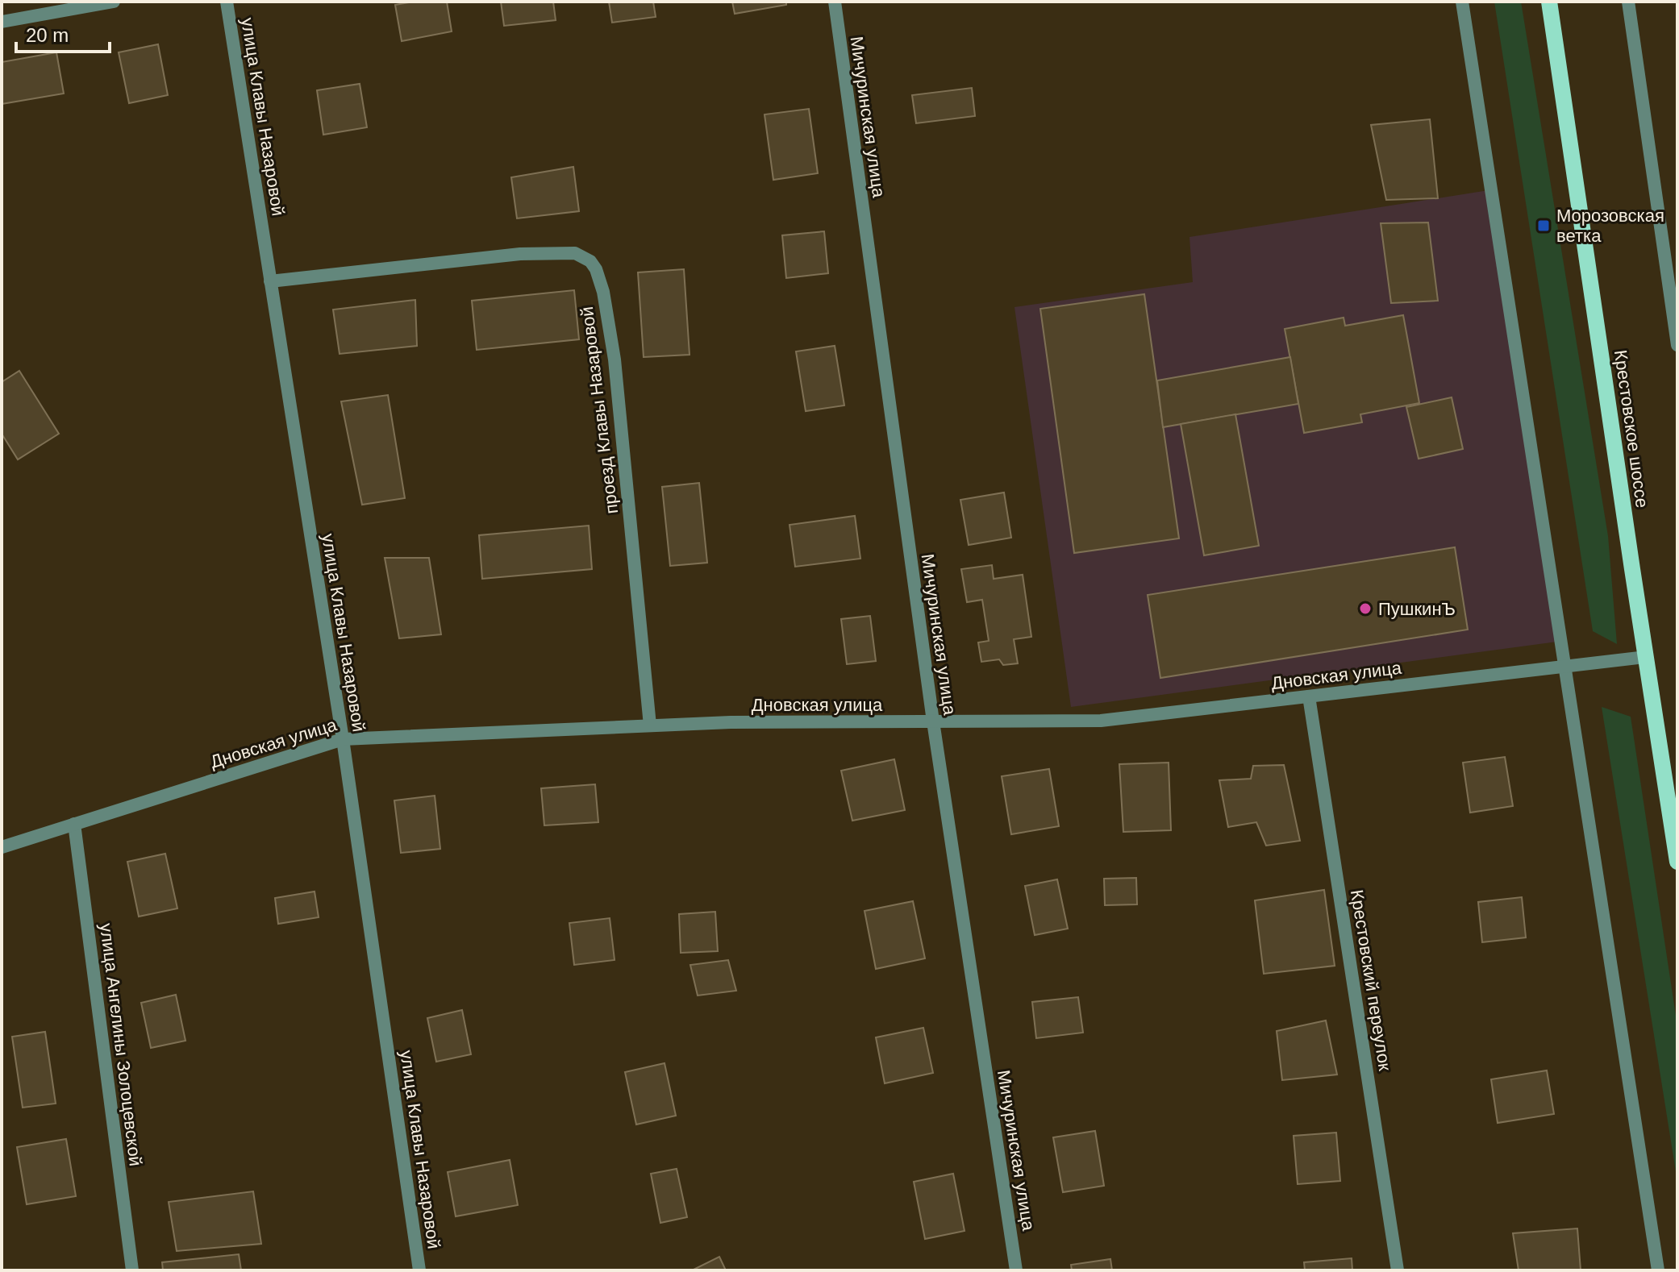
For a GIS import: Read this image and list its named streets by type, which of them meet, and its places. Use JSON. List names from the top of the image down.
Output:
{
  "streets": {
    "main road": ["Крестовское шоссе"],
    "street": [
      "улица Клавы Назаровой",
      "Мичуринская улица",
      "проезд Клавы Назаровой",
      "Дновская улица",
      "Крестовский переулок",
      "улица Ангелины Золоцевской"
    ]
  },
  "crossings": [
    ["улица Клавы Назаровой", "проезд Клавы Назаровой"],
    ["улица Клавы Назаровой", "Дновская улица"],
    ["Мичуринская улица", "Дновская улица"],
    ["проезд Клавы Назаровой", "Дновская улица"],
    ["Крестовское шоссе", "Дновская улица"],
    ["Дновская улица", "Крестовский переулок"],
    ["Дновская улица", "улица Ангелины Золоцевской"]
  ],
  "places": {
    "transit": ["Морозовская ветка"],
    "other": ["ПушкинЪ"]
  },
  "scale_bar": "20 m"
}
